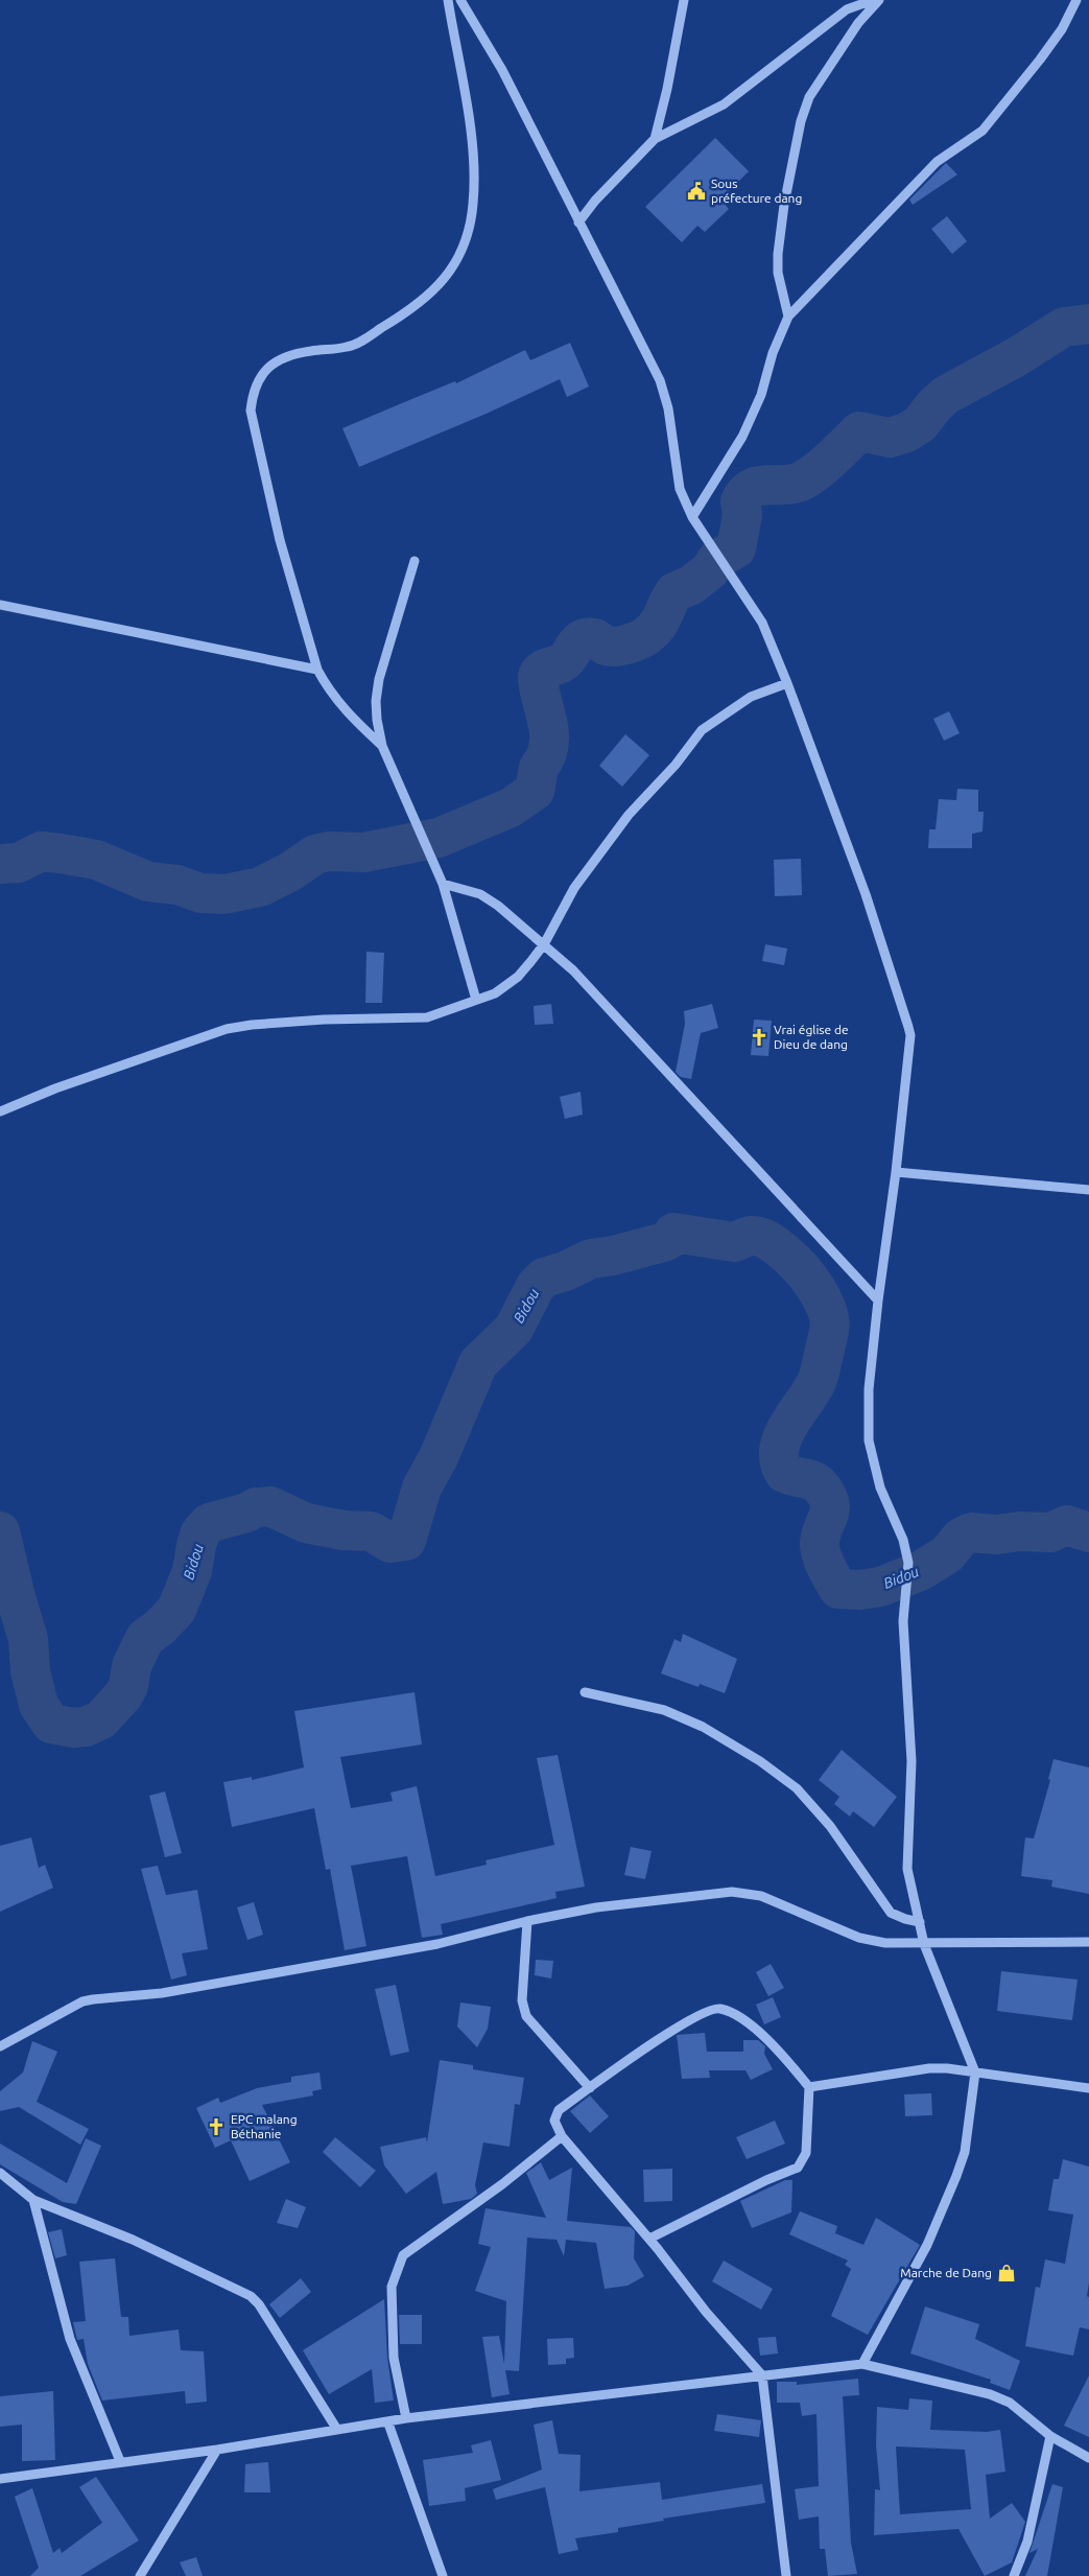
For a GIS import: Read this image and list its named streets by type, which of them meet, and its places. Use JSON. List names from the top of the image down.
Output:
{
  "water": ["Bidou"],
  "places": {
    "public building": ["Sous préfecture dang"],
    "church": ["Vrai église de Dieu de dang", "EPC malang Béthanie"],
    "shop": ["Marche de Dang"]
  }
}
